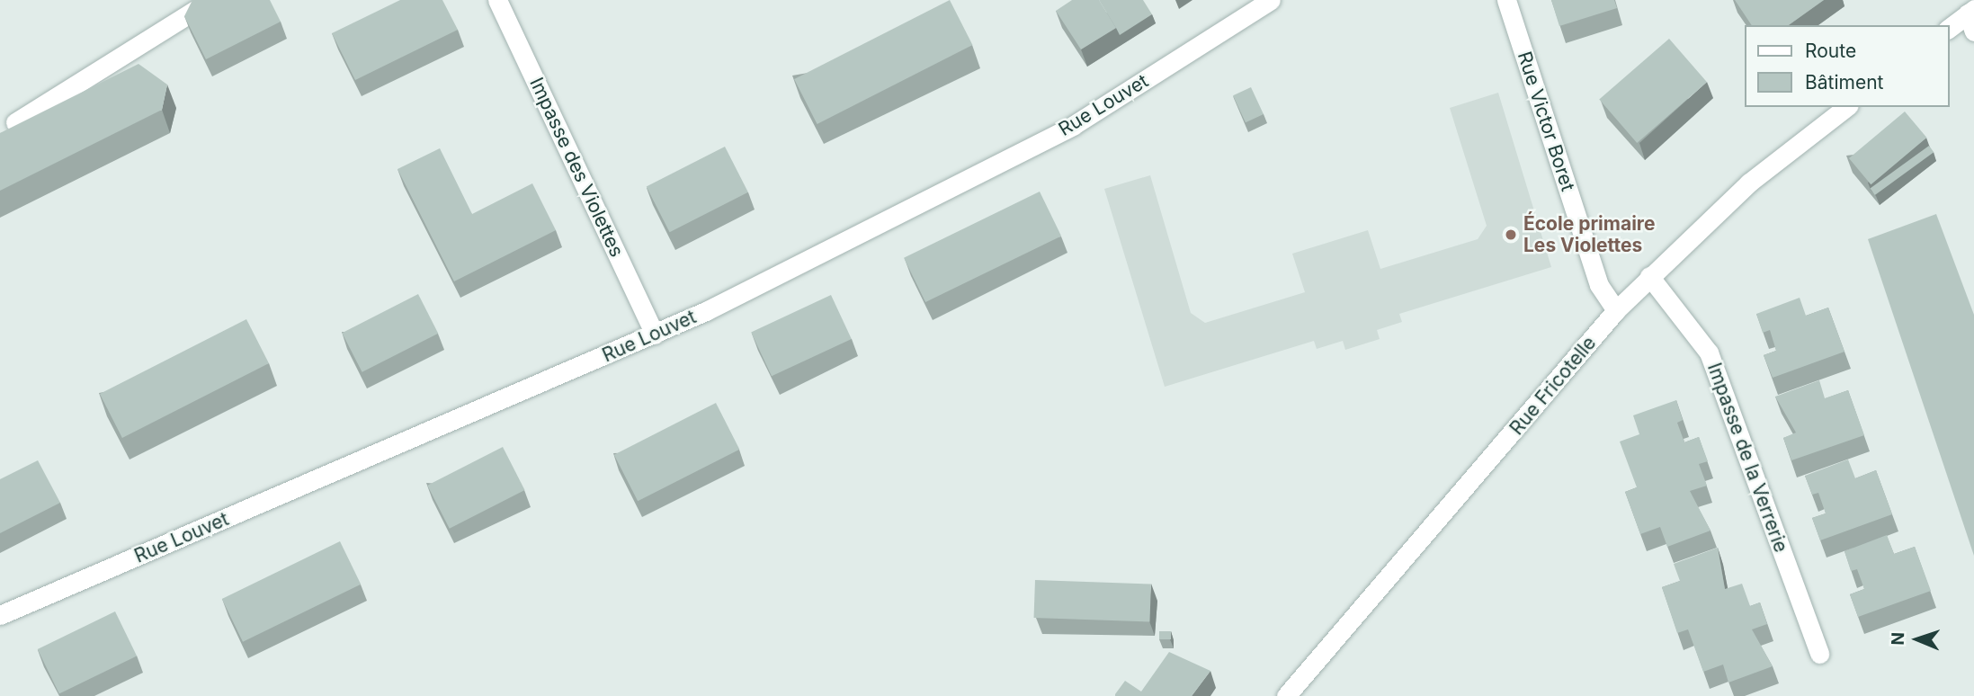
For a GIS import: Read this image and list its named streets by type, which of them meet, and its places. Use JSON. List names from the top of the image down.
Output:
{
  "streets": {
    "street": [
      "Rue Louvet",
      "Rue Victor Boret",
      "Impasse des Violettes",
      "Rue Fricotelle",
      "Impasse de la Verrerie"
    ]
  },
  "crossings": [
    ["Rue Louvet", "Impasse des Violettes"],
    ["Rue Victor Boret", "Rue Fricotelle"],
    ["Rue Fricotelle", "Impasse de la Verrerie"]
  ],
  "places": ["École primaire Les Violettes"],
  "legend": ["Route", "Bâtiment"],
  "north": "left"
}
